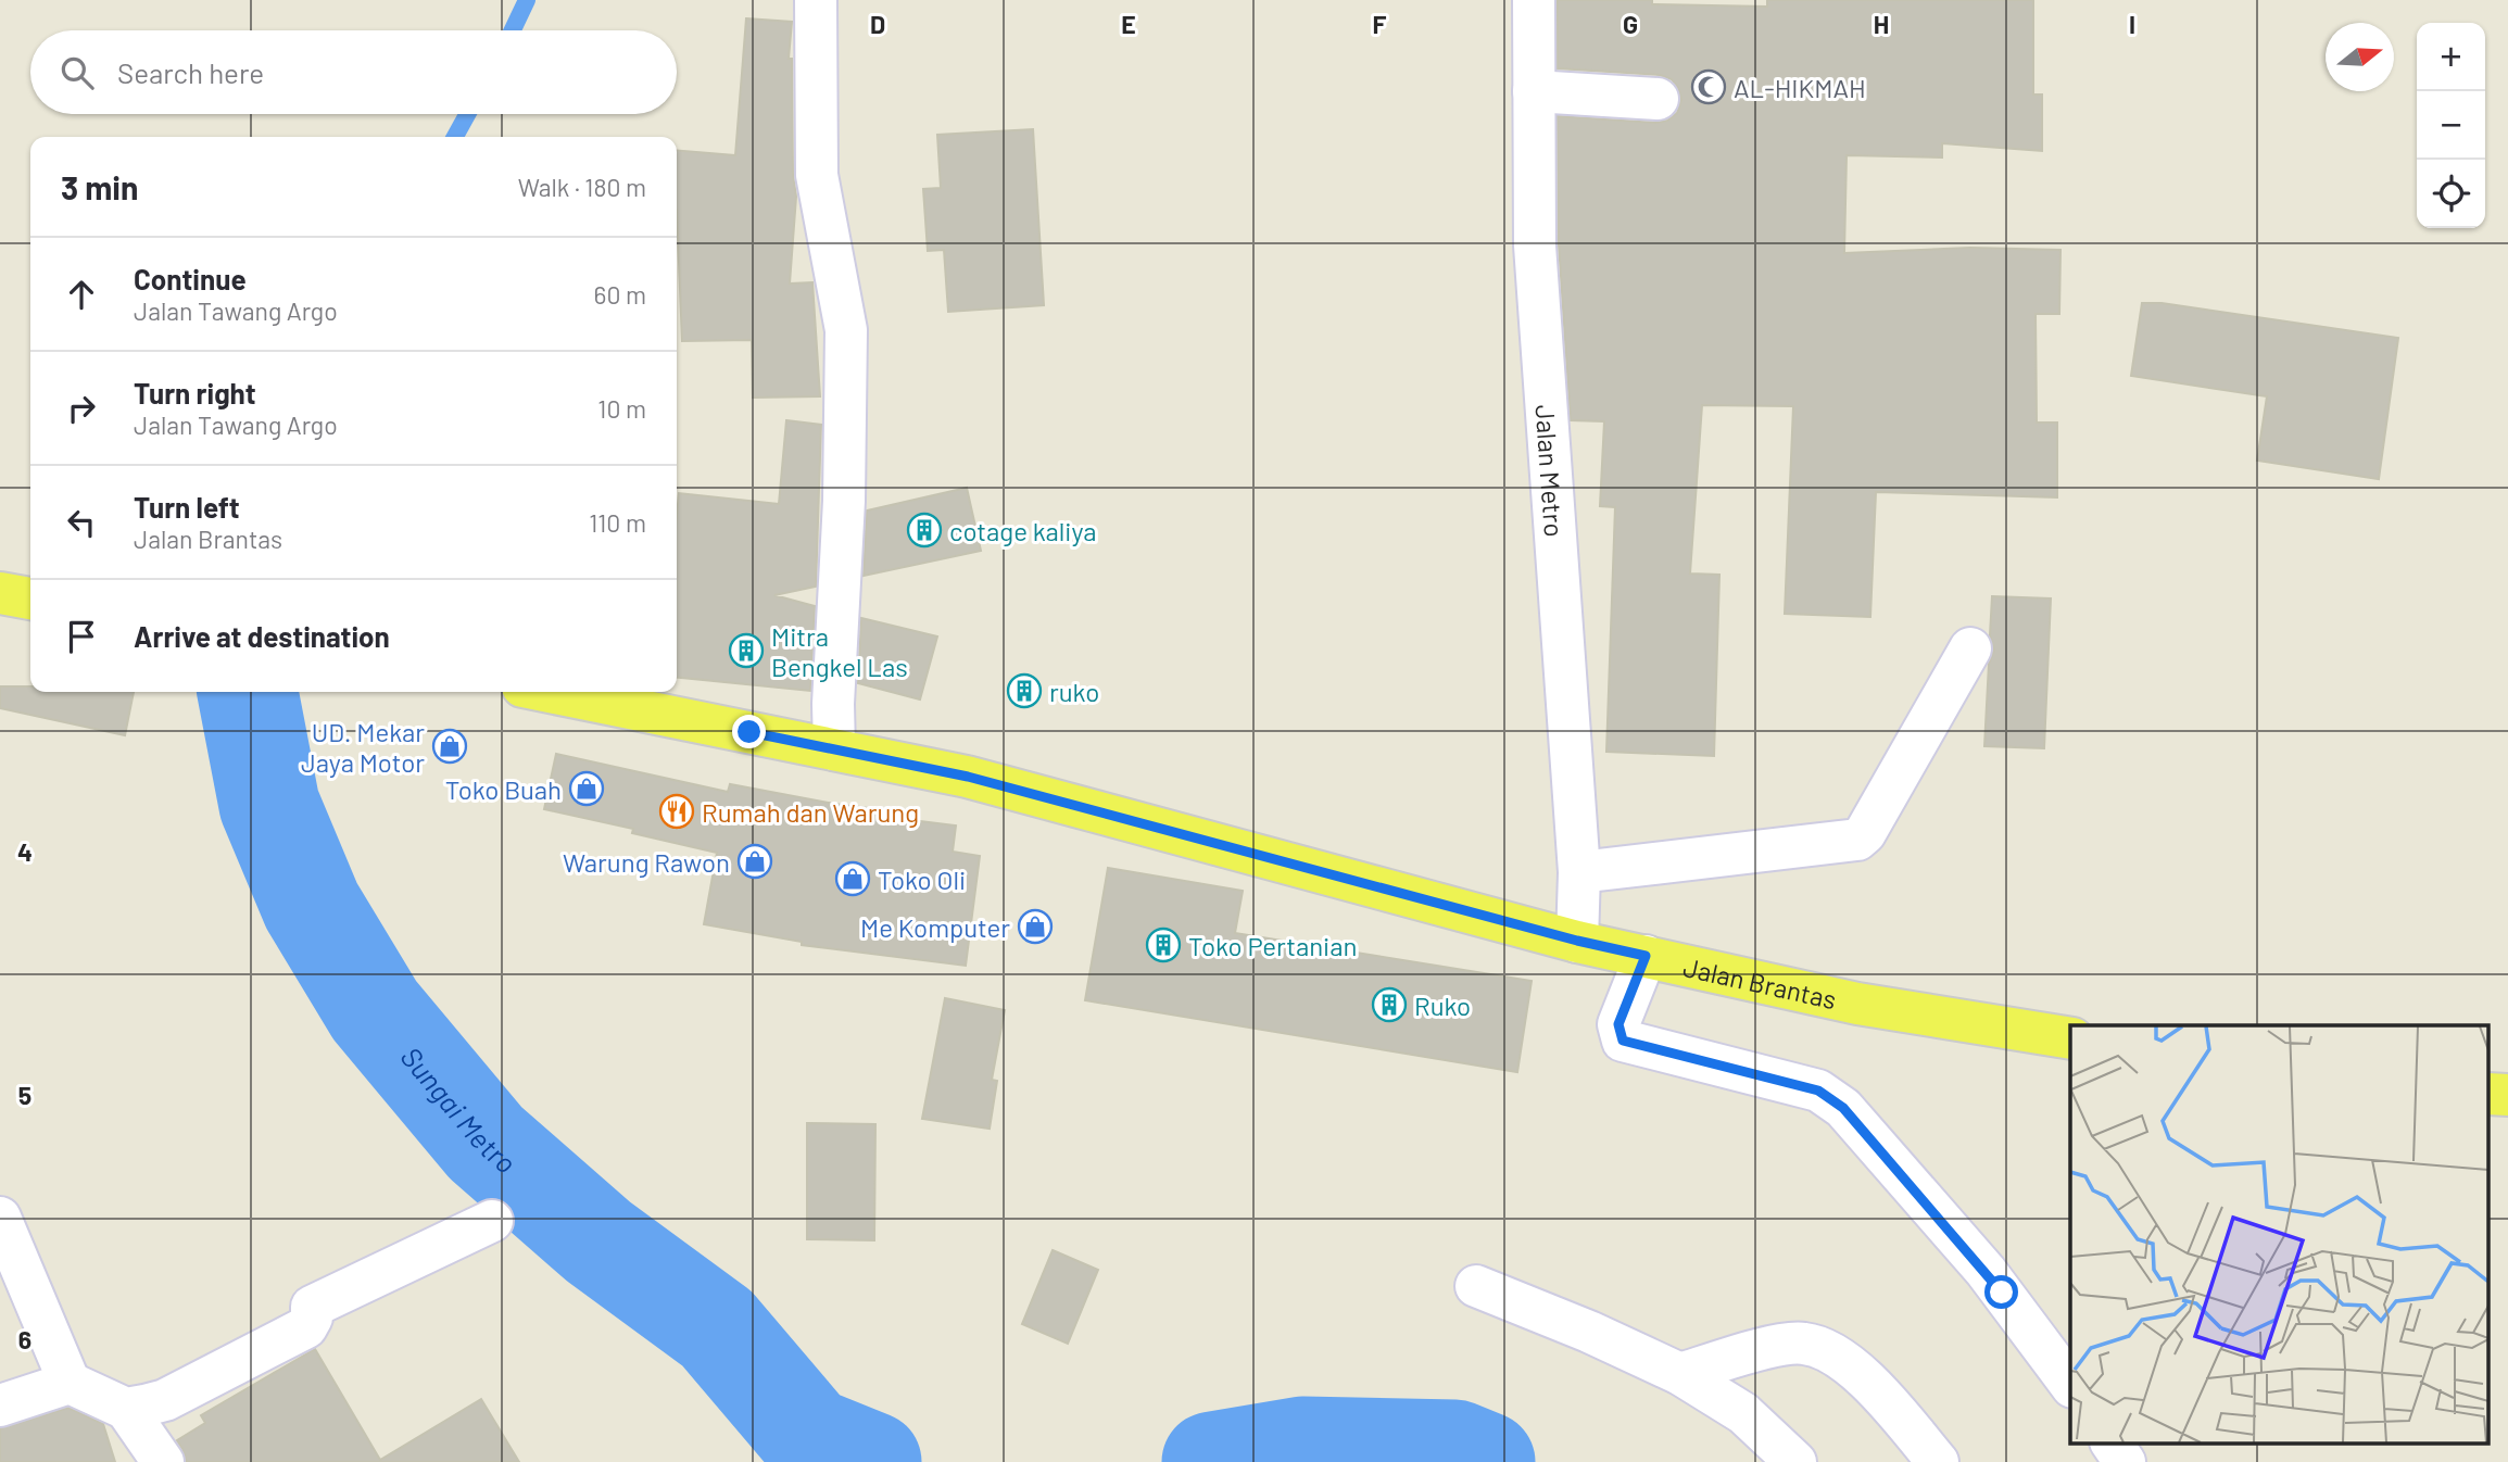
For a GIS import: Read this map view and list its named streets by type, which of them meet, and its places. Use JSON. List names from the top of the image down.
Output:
{
  "streets": {
    "main road": ["Jalan Brantas"],
    "street": ["Jalan Metro"]
  },
  "crossings": [
    ["Jalan Metro", "Jalan Brantas"]
  ],
  "water": ["Sungai Metro"],
  "places": {
    "mosque": ["AL-HIKMAH"],
    "building": [
      "cotage kaliya",
      "Mitra Bengkel Las",
      "ruko",
      "Toko Pertanian",
      "Ruko"
    ],
    "shop": [
      "UD. Mekar Jaya Motor",
      "Toko Buah",
      "Warung Rawon",
      "Toko Oli",
      "Me Komputer"
    ],
    "restaurant": ["Rumah dan Warung"]
  },
  "north": "right",
  "page": {
    "map_buttons": ["+", "−"],
    "search": "Search here",
    "heading": ["3 min", "Walk · 180 m"],
    "list": [
      ["Continue", "Jalan Tawang Argo", "60 m"],
      ["Turn right", "Jalan Tawang Argo", "10 m"],
      ["Turn left", "Jalan Brantas", "110 m"],
      "Arrive at destination"
    ]
  },
  "grid": {
    "columns": [
      "D",
      "E",
      "F",
      "G",
      "H",
      "I"
    ],
    "rows": ["4", "5", "6"]
  }
}
